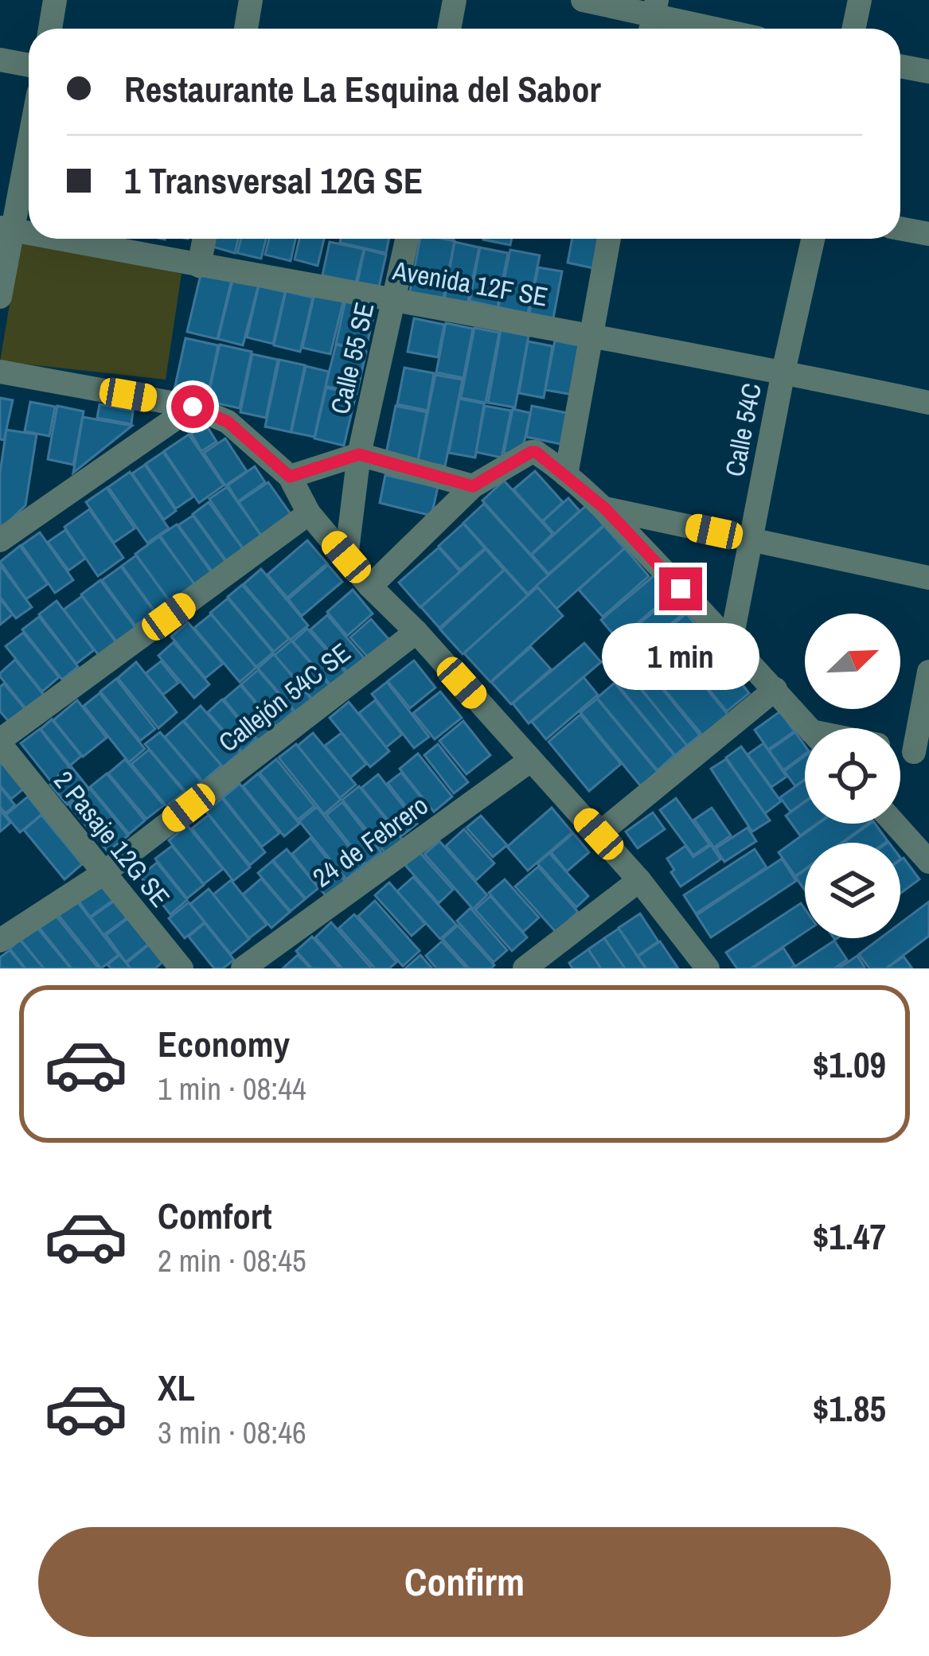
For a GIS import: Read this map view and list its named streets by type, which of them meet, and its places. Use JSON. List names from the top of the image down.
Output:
{
  "streets": {
    "street": [
      "Avenida 12F SE",
      "Calle 55 SE",
      "Calle 54C",
      "Callejón 54C SE",
      "2 Pasaje 12G SE",
      "24 de Febrero"
    ]
  },
  "crossings": [
    ["Avenida 12F SE", "Calle 55 SE"],
    ["Avenida 12F SE", "Calle 54C"],
    ["Callejón 54C SE", "2 Pasaje 12G SE"]
  ],
  "north": "top right",
  "page": {
    "banner": ["Restaurante La Esquina del Sabor", "1 Transversal 12G SE"],
    "bubble": "1 min",
    "list": [
      {
        "name": "Economy",
        "note": "1 min · 08:44",
        "value": "$1.09"
      },
      {
        "name": "Comfort",
        "note": "2 min · 08:45",
        "value": "$1.47"
      },
      {
        "name": "XL",
        "note": "3 min · 08:46",
        "value": "$1.85"
      }
    ],
    "buttons": "Confirm"
  }
}
